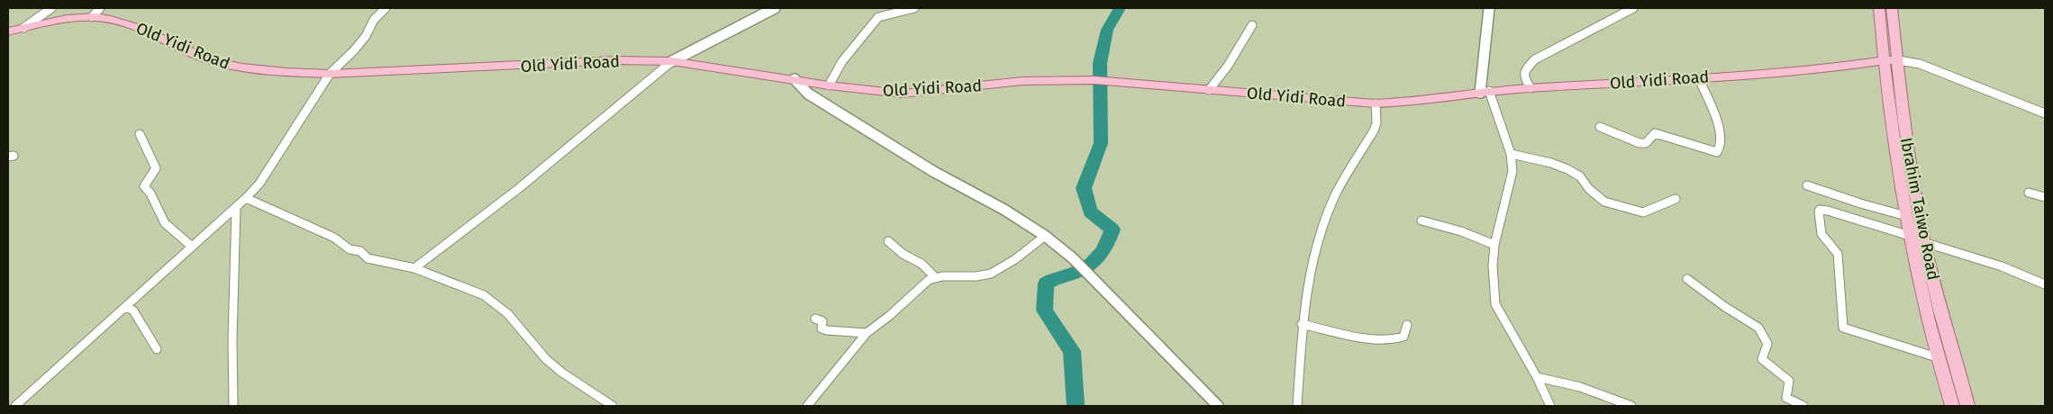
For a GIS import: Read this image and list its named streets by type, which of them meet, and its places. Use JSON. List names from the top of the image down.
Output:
{
  "streets": {
    "main road": ["Old Yidi Road", "Ibrahim Taiwo Road"]
  },
  "crossings": [
    ["Old Yidi Road", "Ibrahim Taiwo Road"]
  ]
}
